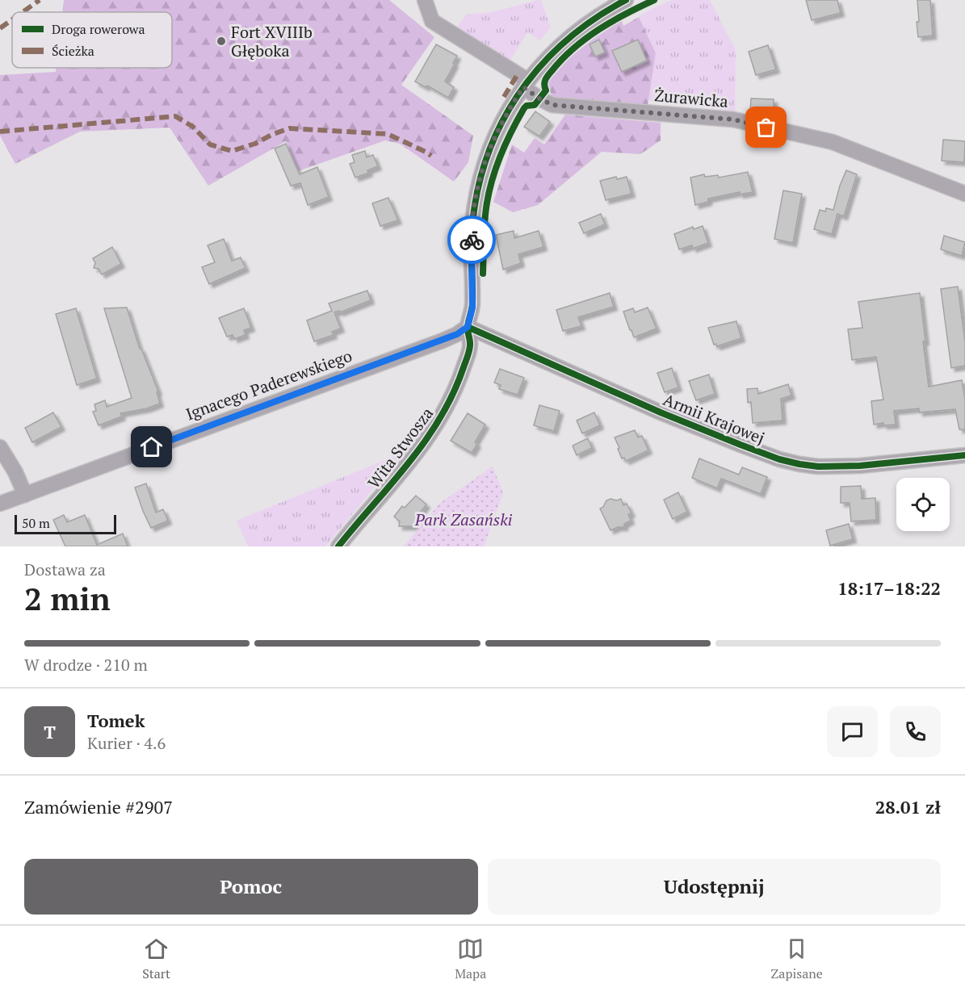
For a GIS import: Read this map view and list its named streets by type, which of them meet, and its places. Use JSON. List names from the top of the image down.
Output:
{
  "streets": {
    "street": [
      "Żurawicka",
      "Ignacego Paderewskiego",
      "Armii Krajowej",
      "Wita Stwosza"
    ]
  },
  "crossings": [
    ["Żurawicka", "Wita Stwosza"],
    ["Ignacego Paderewskiego", "Armii Krajowej"],
    ["Ignacego Paderewskiego", "Wita Stwosza"],
    ["Armii Krajowej", "Wita Stwosza"]
  ],
  "parks": ["Park Zasański"],
  "places": ["Fort XVIIIb Głęboka"],
  "legend": ["Droga rowerowa", "Ścieżka"],
  "scale_bar": "50 m",
  "page": {
    "scale": "50 m",
    "heading": ["2 min", "Dostawa za", "18:17–18:22"],
    "panel": [
      "Tomek",
      "Kurier · 4.6",
      "Zamówienie #2907",
      "28.01 zł"
    ],
    "bar": "W drodze · 210 m",
    "round": "T",
    "buttons": ["Pomoc", "Udostępnij"],
    "tabs": ["Start", "Mapa", "Zapisane"]
  }
}
